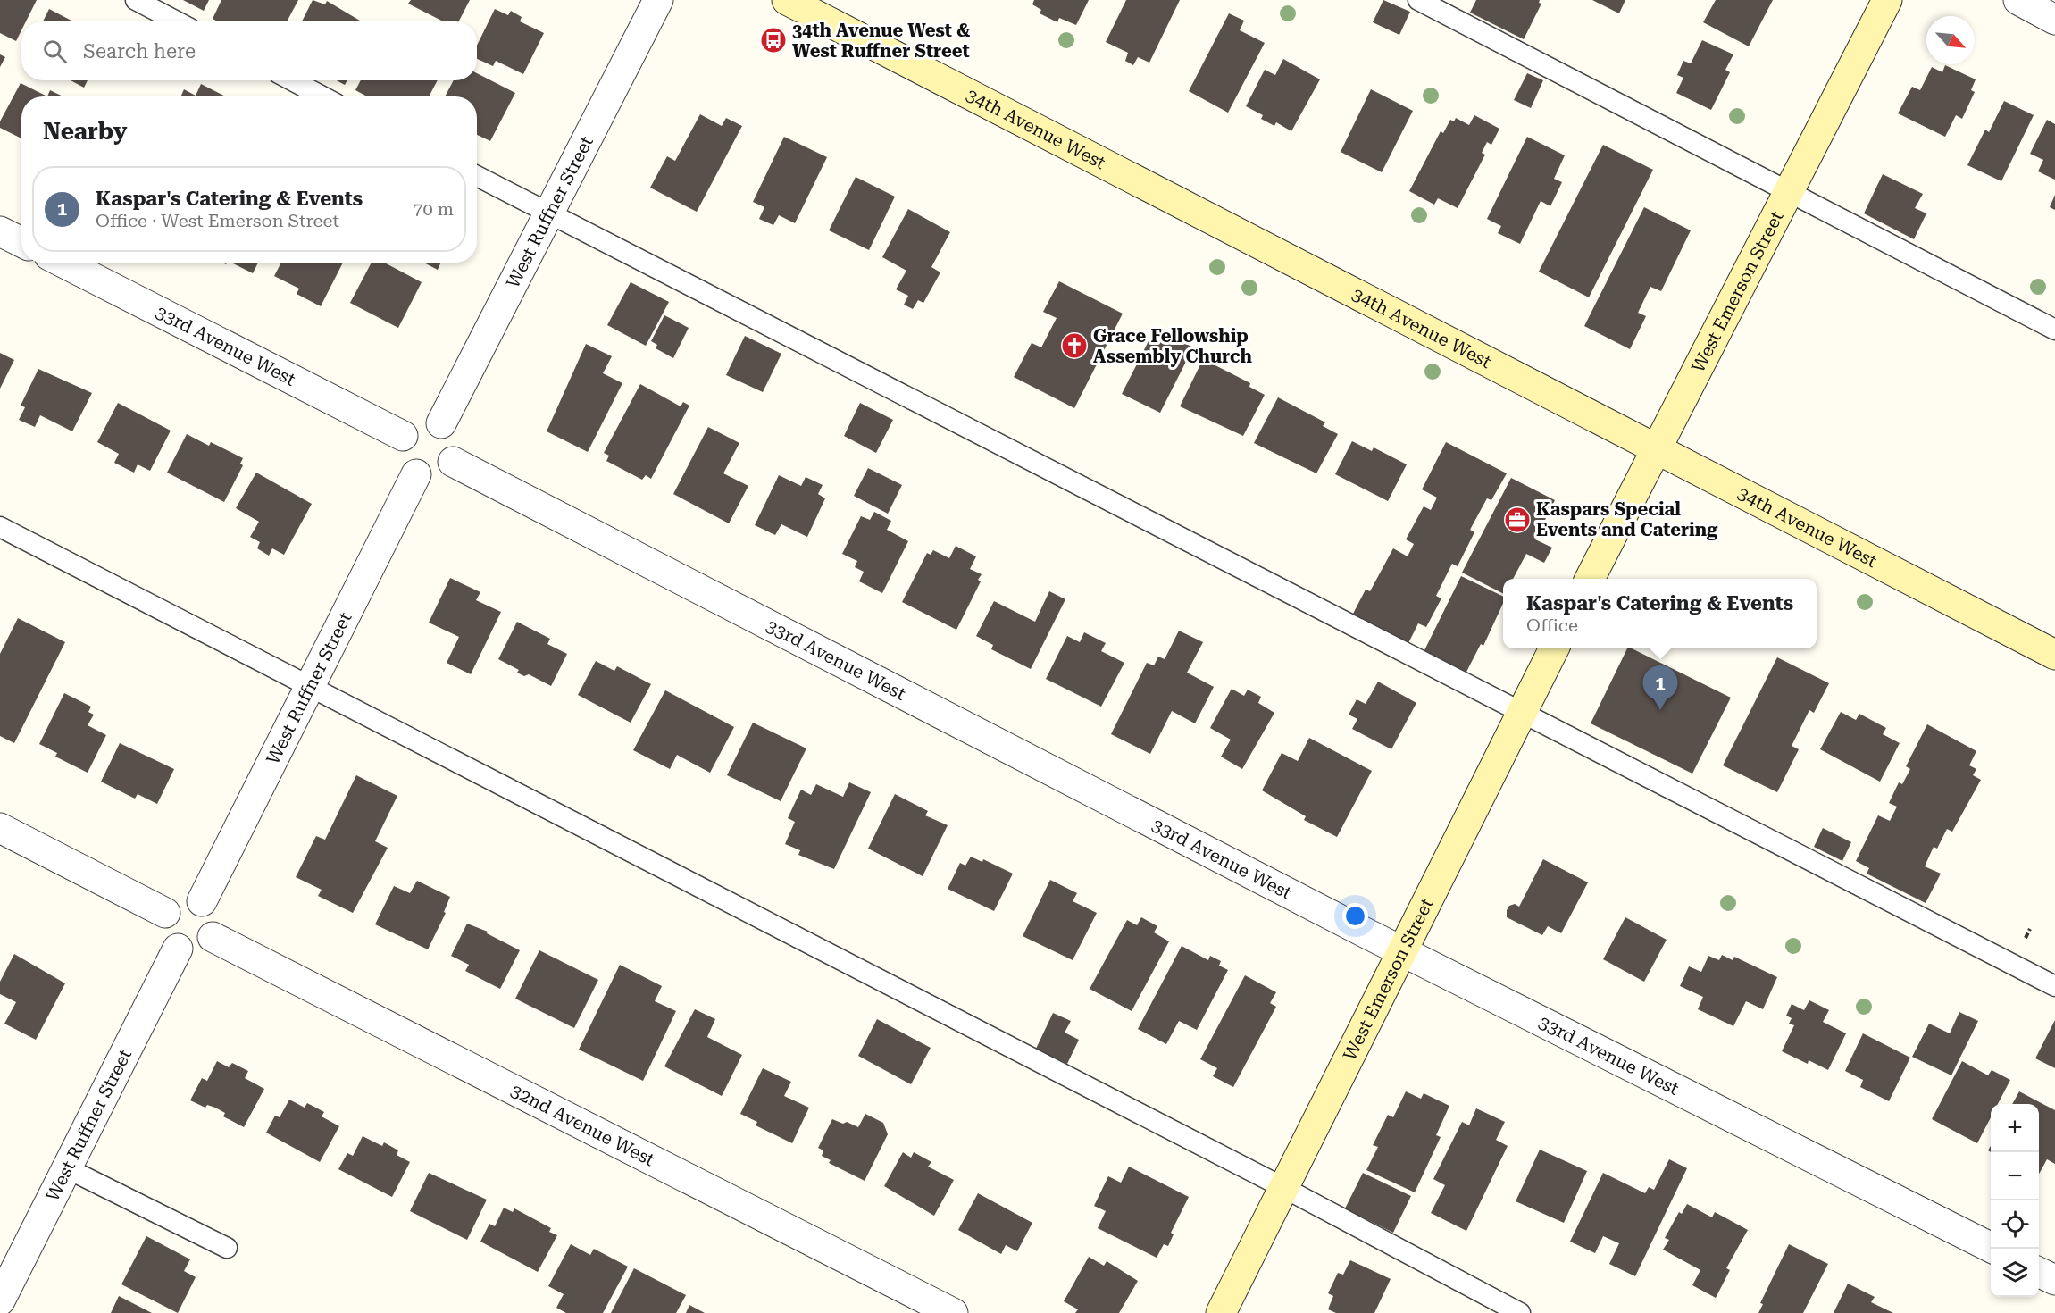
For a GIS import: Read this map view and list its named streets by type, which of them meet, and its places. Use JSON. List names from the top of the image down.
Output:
{
  "streets": {
    "street": [
      "34th Avenue West",
      "West Ruffner Street",
      "West Emerson Street",
      "33rd Avenue West",
      "32nd Avenue West"
    ]
  },
  "crossings": [
    ["34th Avenue West", "West Emerson Street"],
    ["West Ruffner Street", "33rd Avenue West"],
    ["West Ruffner Street", "32nd Avenue West"],
    ["West Emerson Street", "33rd Avenue West"]
  ],
  "places": {
    "bus stop": ["34th Avenue West & West Ruffner Street"],
    "church": ["Grace Fellowship Assembly Church"],
    "office": ["Kaspars Special Events and Catering"]
  },
  "north": "bottom right",
  "page": {
    "search": "Search here",
    "heading": "Nearby",
    "list": [
      {
        "mark": "1",
        "name": "Kaspar's Catering & Events",
        "note": "Office · West Emerson Street",
        "value": "70 m"
      }
    ],
    "popup": ["Kaspar's Catering & Events", "Office"],
    "pins": "1",
    "map_buttons": ["+", "−"]
  }
}
